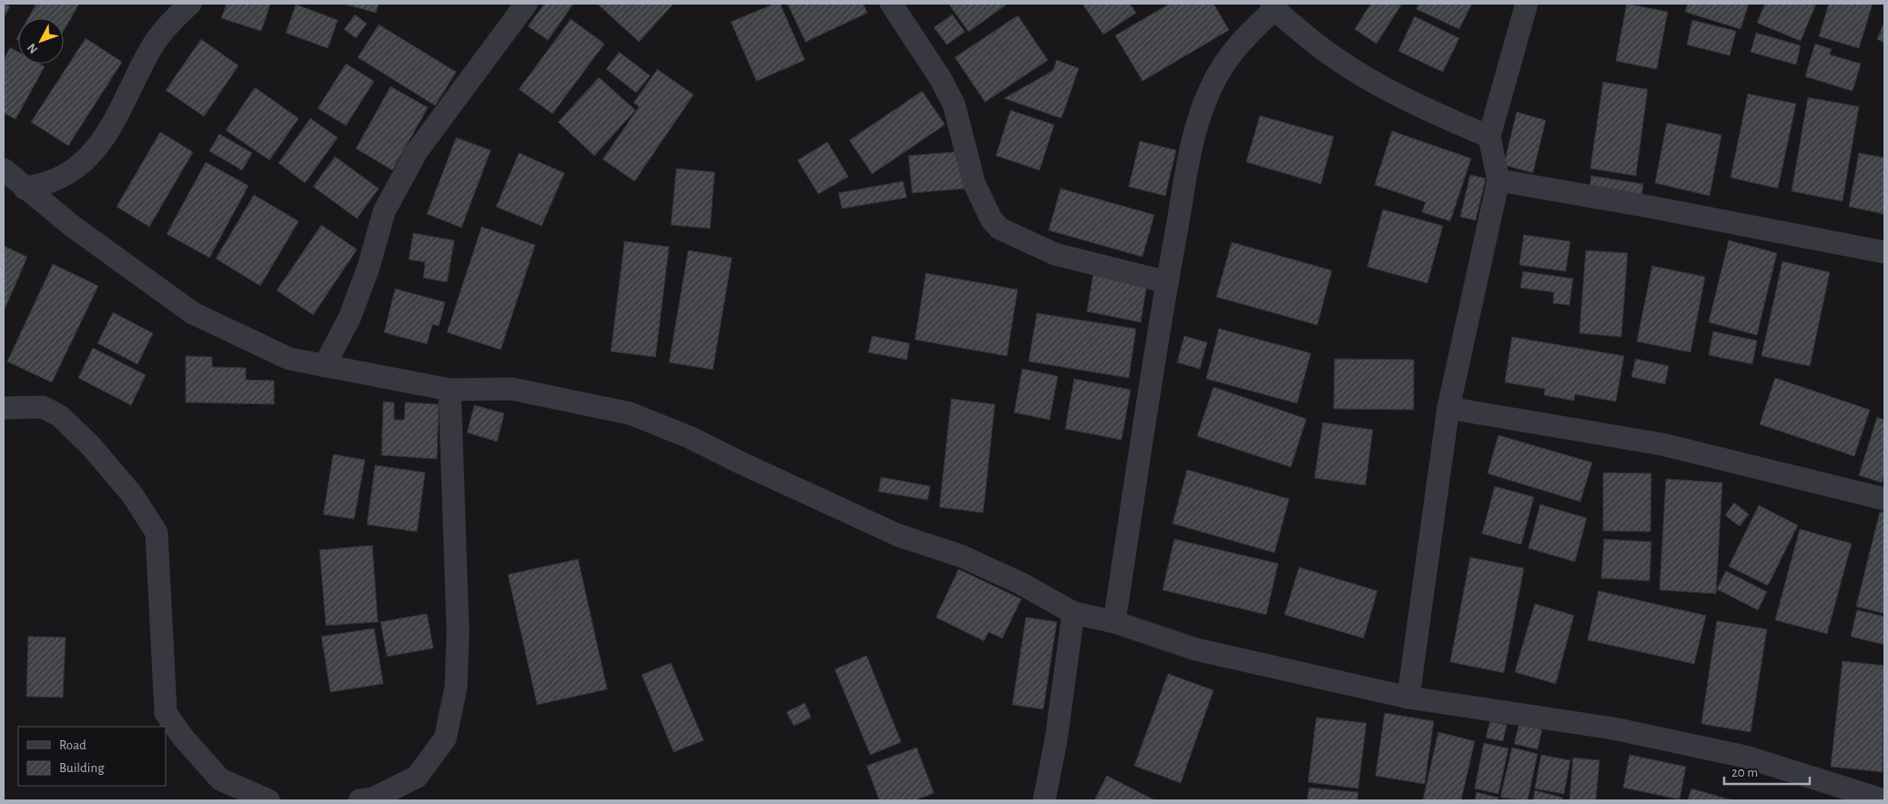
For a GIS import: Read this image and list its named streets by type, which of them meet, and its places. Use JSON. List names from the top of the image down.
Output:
{
  "legend": ["Road", "Building"],
  "scale_bar": "20 m",
  "north": "bottom left"
}
